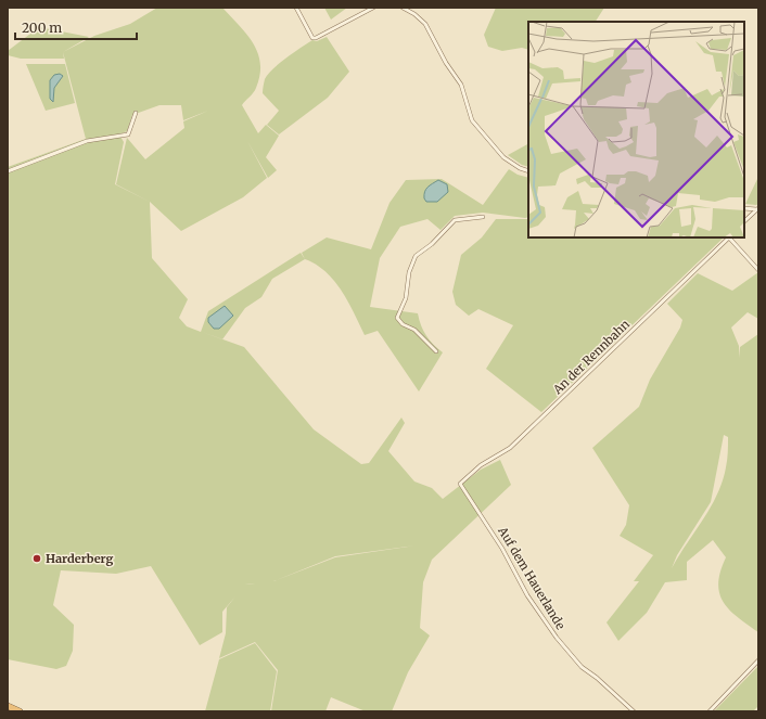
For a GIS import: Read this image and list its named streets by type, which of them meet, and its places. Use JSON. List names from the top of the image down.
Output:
{
  "streets": {
    "street": ["An der Rennbahn", "Auf dem Hauerlande"]
  },
  "crossings": [
    ["An der Rennbahn", "Auf dem Hauerlande"]
  ],
  "places": ["Harderberg"],
  "scale_bar": "200 m"
}
